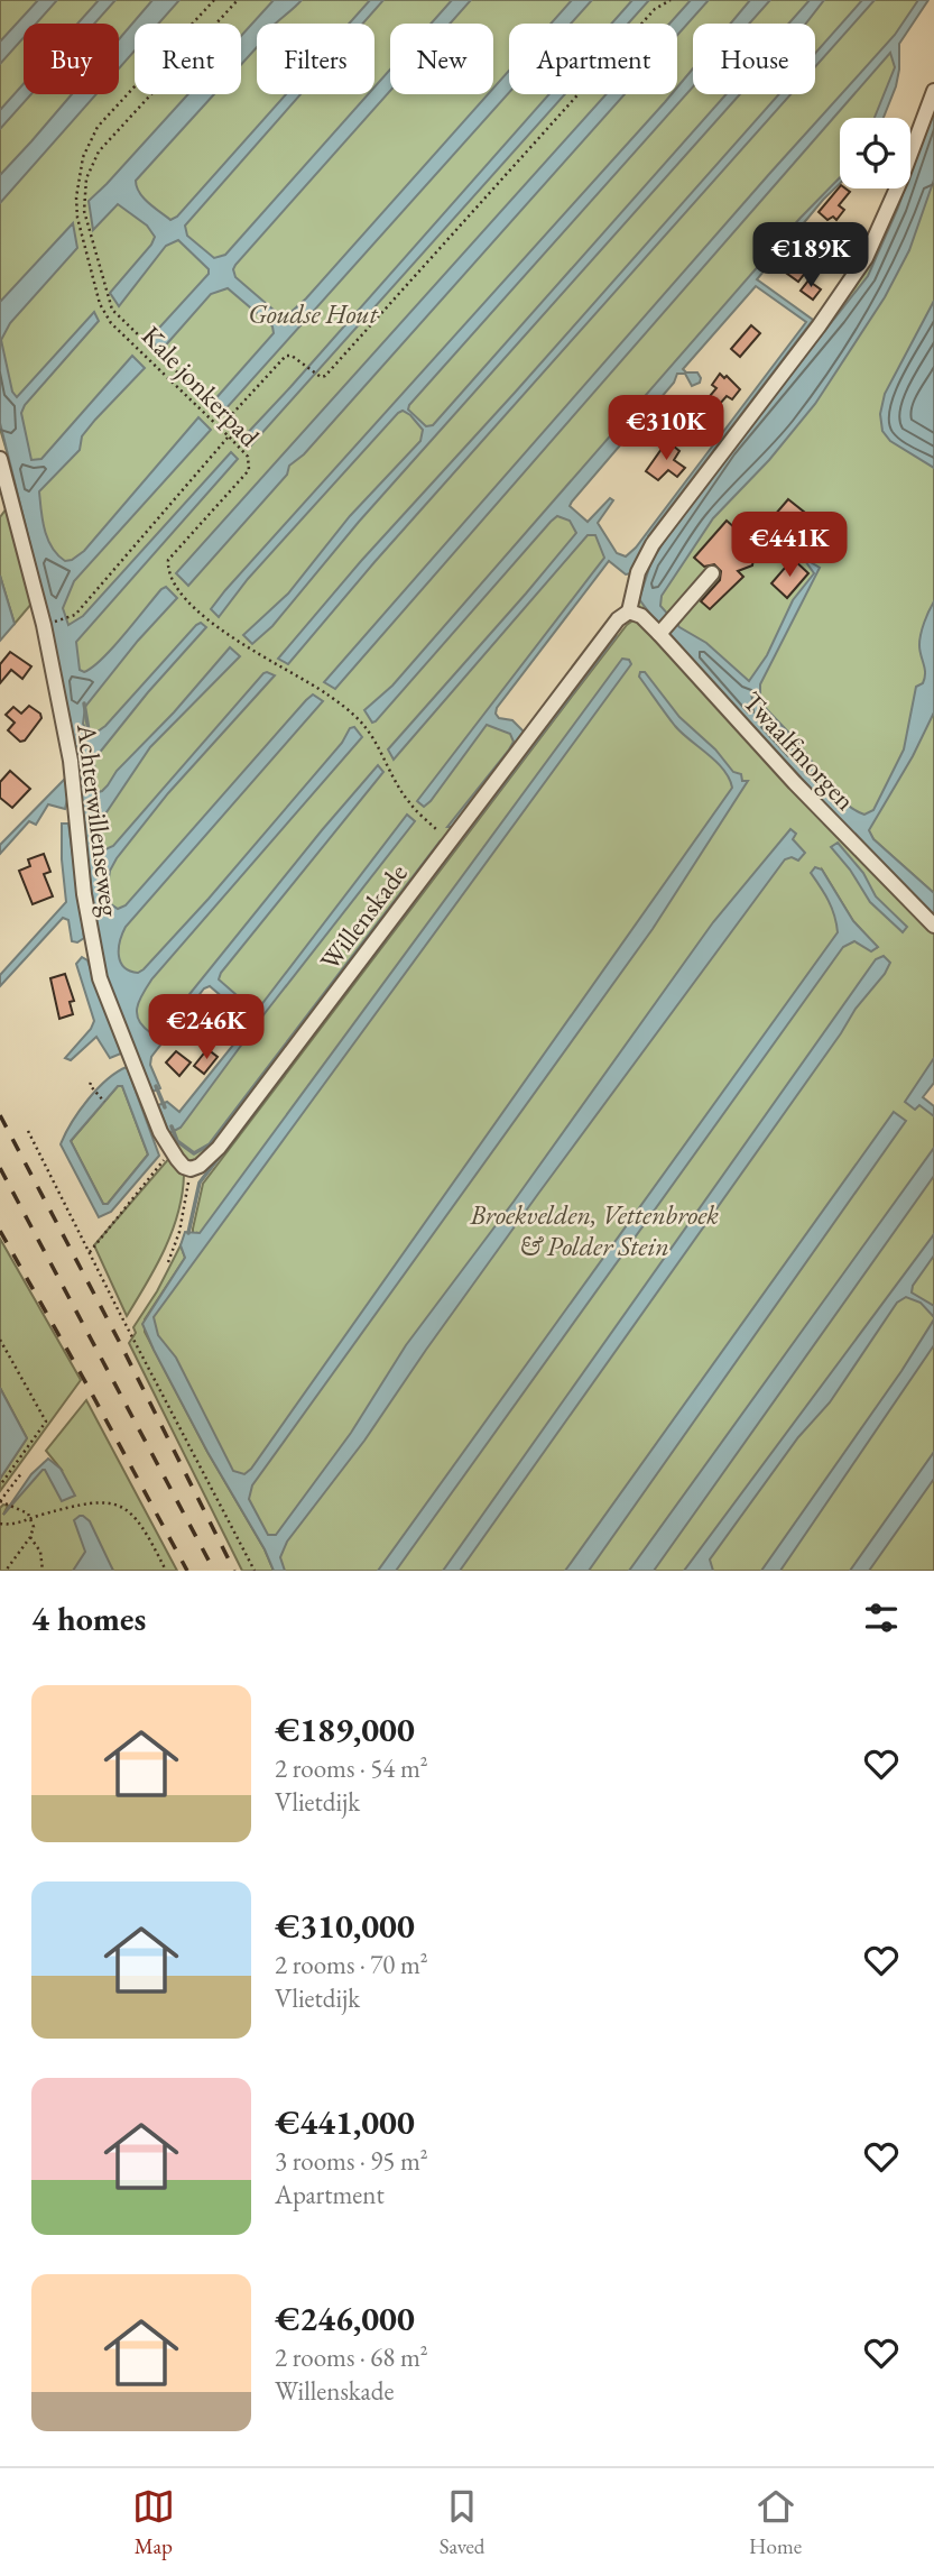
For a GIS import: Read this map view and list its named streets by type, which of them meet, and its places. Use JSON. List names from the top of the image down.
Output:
{
  "streets": {
    "street": ["Twaalfmorgen", "Achterwillenseweg", "Willenskade"],
    "path": ["Kale jonkerpad"]
  },
  "crossings": [
    ["Kale jonkerpad", "Willenskade"],
    ["Twaalfmorgen", "Willenskade"],
    ["Achterwillenseweg", "Willenskade"]
  ],
  "parks": ["Goudse Hout", "Broekvelden, Vettenbroek & Polder Stein"],
  "page": {
    "chip": [
      "Buy",
      "Rent",
      "Filters",
      "New",
      "Apartment",
      "House"
    ],
    "price": [
      "€189K",
      "€310K",
      "€441K",
      "€246K"
    ],
    "heading": "4 homes",
    "list": [
      {
        "name": "€189,000",
        "note": "2 rooms · 54 m² · Vlietdijk"
      },
      {
        "name": "€310,000",
        "note": "2 rooms · 70 m² · Vlietdijk"
      },
      {
        "name": "€441,000",
        "note": "3 rooms · 95 m² · Apartment"
      },
      {
        "name": "€246,000",
        "note": "2 rooms · 68 m² · Willenskade"
      }
    ],
    "tabs": ["Map", "Saved", "Home"]
  }
}
